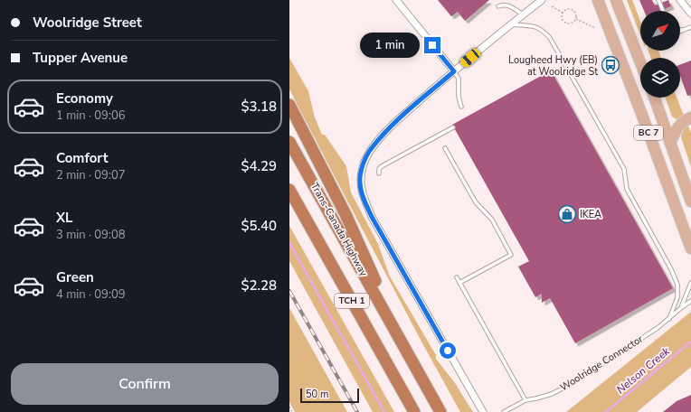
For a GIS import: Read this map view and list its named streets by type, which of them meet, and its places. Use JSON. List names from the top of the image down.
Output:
{
  "streets": {
    "highway": ["Trans-Canada Highway", "TCH 1"],
    "main road": ["BC 7"],
    "lane": ["Woolridge Connector"]
  },
  "water": ["Nelson Creek"],
  "places": {
    "bus stop": ["Lougheed Hwy (EB) at Woolridge St"],
    "shop": ["IKEA"]
  },
  "scale_bar": "50 m",
  "north": "top right",
  "page": {
    "banner": ["Woolridge Street", "Tupper Avenue"],
    "bubble": "1 min",
    "list": [
      {
        "name": "Economy",
        "note": "1 min · 09:06",
        "value": "$3.18"
      },
      {
        "name": "Comfort",
        "note": "2 min · 09:07",
        "value": "$4.29"
      },
      {
        "name": "XL",
        "note": "3 min · 09:08",
        "value": "$5.40"
      },
      {
        "name": "Green",
        "note": "4 min · 09:09",
        "value": "$2.28"
      }
    ],
    "buttons": "Confirm",
    "scale": "50 m"
  }
}
